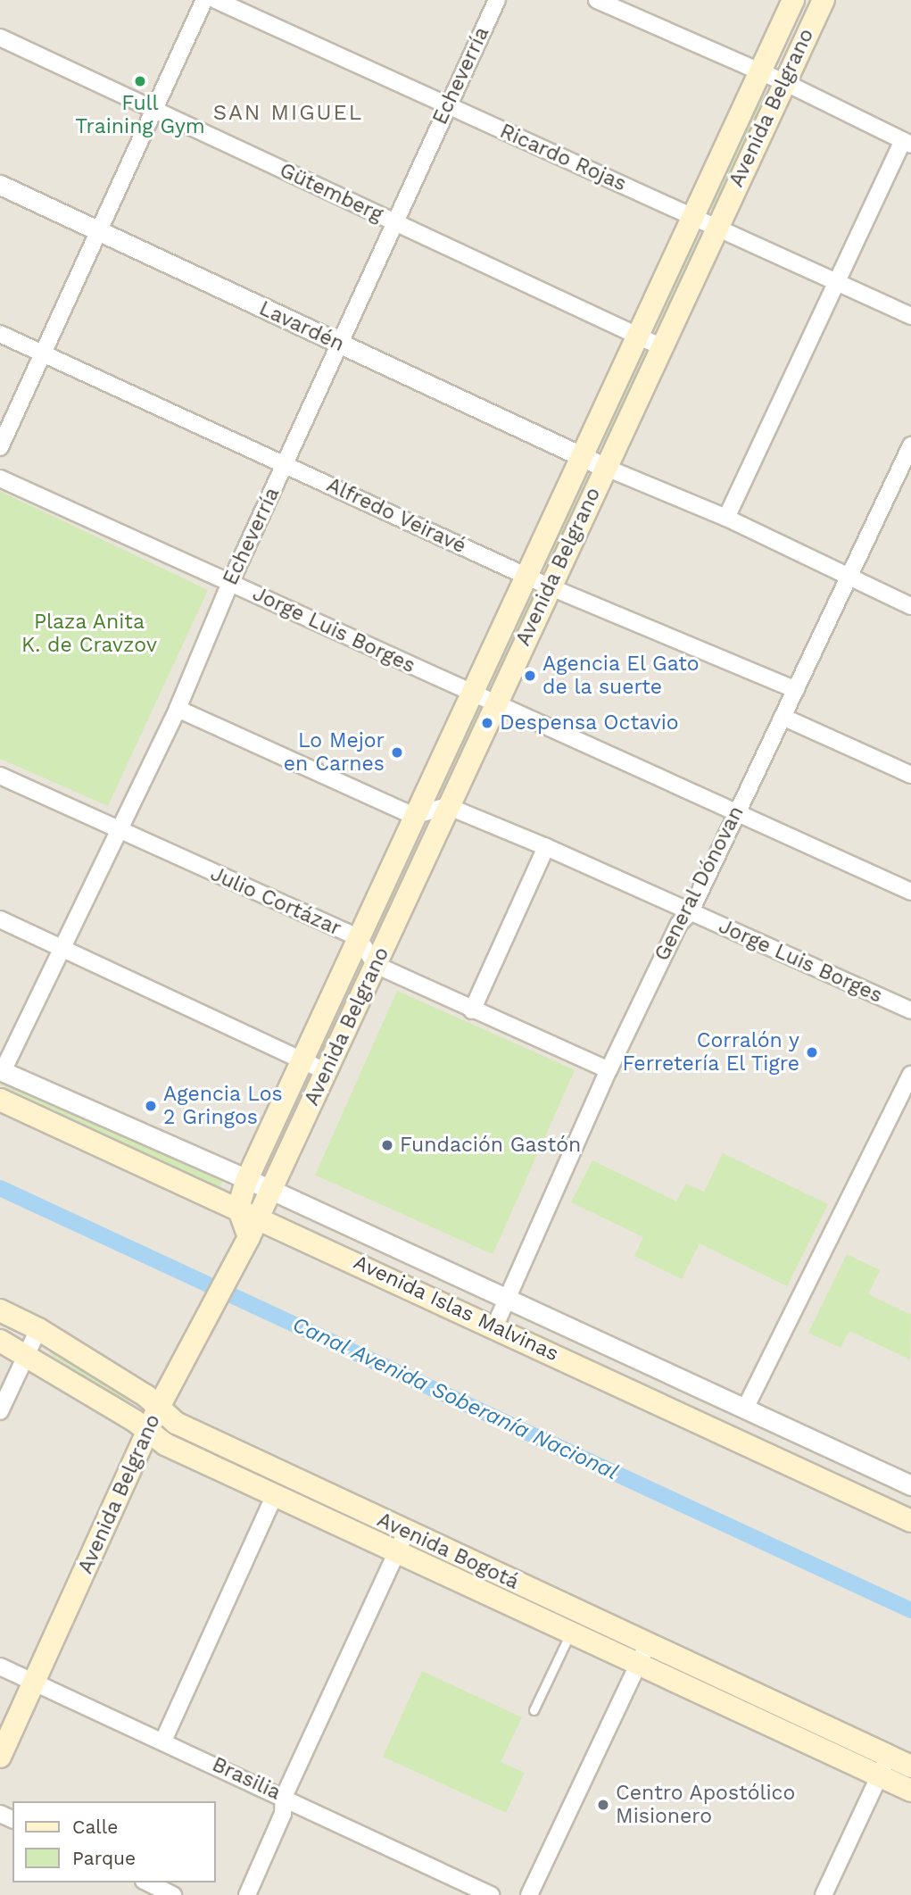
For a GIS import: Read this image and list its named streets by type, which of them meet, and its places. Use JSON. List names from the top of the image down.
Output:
{
  "streets": {
    "main road": ["Avenida Belgrano", "Avenida Islas Malvinas", "Avenida Bogotá"],
    "street": [
      "Echeverría",
      "Ricardo Rojas",
      "Gütemberg",
      "Lavardén",
      "Alfredo Veiravé",
      "Jorge Luis Borges",
      "General Dónovan",
      "Julio Cortázar",
      "Brasilia"
    ]
  },
  "crossings": [
    ["Echeverría", "Ricardo Rojas"],
    ["Echeverría", "Gütemberg"],
    ["Echeverría", "Lavardén"],
    ["Echeverría", "Alfredo Veiravé"],
    ["Echeverría", "Jorge Luis Borges"],
    ["Echeverría", "Julio Cortázar"],
    ["Echeverría", "Avenida Islas Malvinas"],
    ["Avenida Belgrano", "Ricardo Rojas"],
    ["Avenida Belgrano", "Gütemberg"],
    ["Avenida Belgrano", "Lavardén"],
    ["Avenida Belgrano", "Alfredo Veiravé"],
    ["Avenida Belgrano", "Jorge Luis Borges"],
    ["Avenida Belgrano", "Julio Cortázar"],
    ["Avenida Belgrano", "Avenida Islas Malvinas"],
    ["Avenida Belgrano", "Avenida Bogotá"],
    ["Avenida Belgrano", "Brasilia"],
    ["Alfredo Veiravé", "General Dónovan"],
    ["Jorge Luis Borges", "General Dónovan"],
    ["General Dónovan", "Avenida Islas Malvinas"]
  ],
  "districts": ["SAN MIGUEL"],
  "water": ["Canal Avenida Soberanía Nacional"],
  "parks": ["Plaza Anita K. de Cravzov"],
  "places": [
    "Full Training Gym",
    "Agencia El Gato de la suerte",
    "Despensa Octavio",
    "Lo Mejor en Carnes",
    "Corralón y Ferretería El Tigre",
    "Agencia Los 2 Gringos",
    "Fundación Gastón",
    "Centro Apostólico Misionero"
  ],
  "legend": ["Calle", "Parque"]
}
